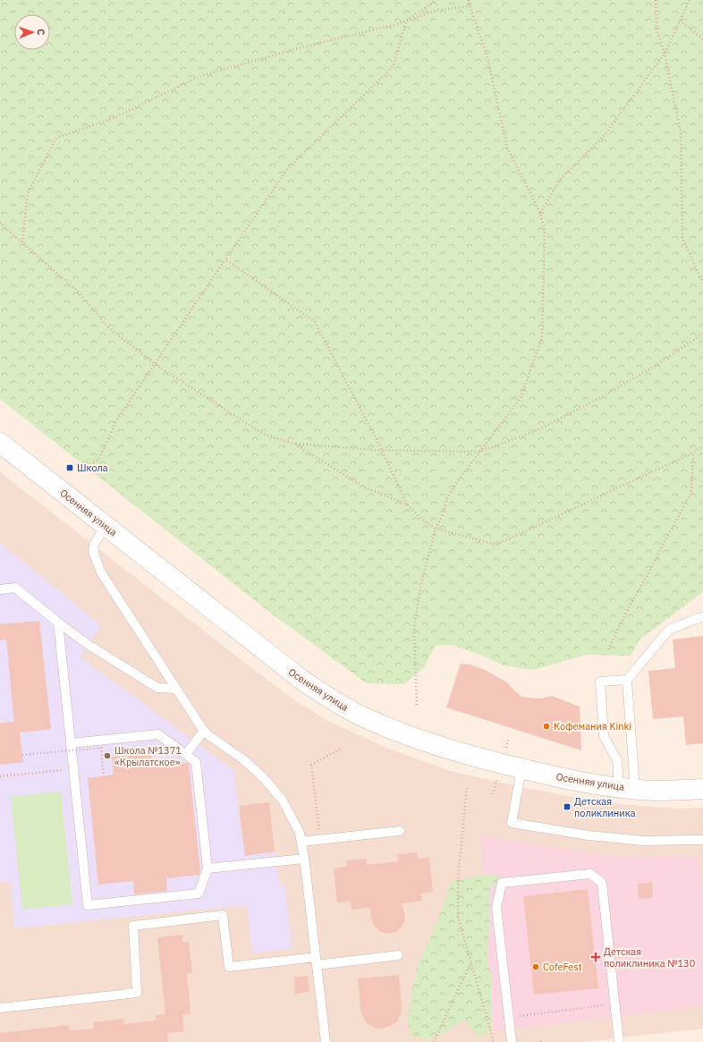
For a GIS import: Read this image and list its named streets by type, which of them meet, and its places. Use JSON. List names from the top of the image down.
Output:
{
  "streets": {
    "main road": ["Осенняя улица"]
  },
  "places": {
    "transit": ["Школа", "Детская поликлиника"],
    "other": ["Кофемания Kinki", "Школа №1371 «Крылатское»", "CofeFest"],
    "health": ["Детская поликлиника №130"]
  },
  "north": "right"
}
